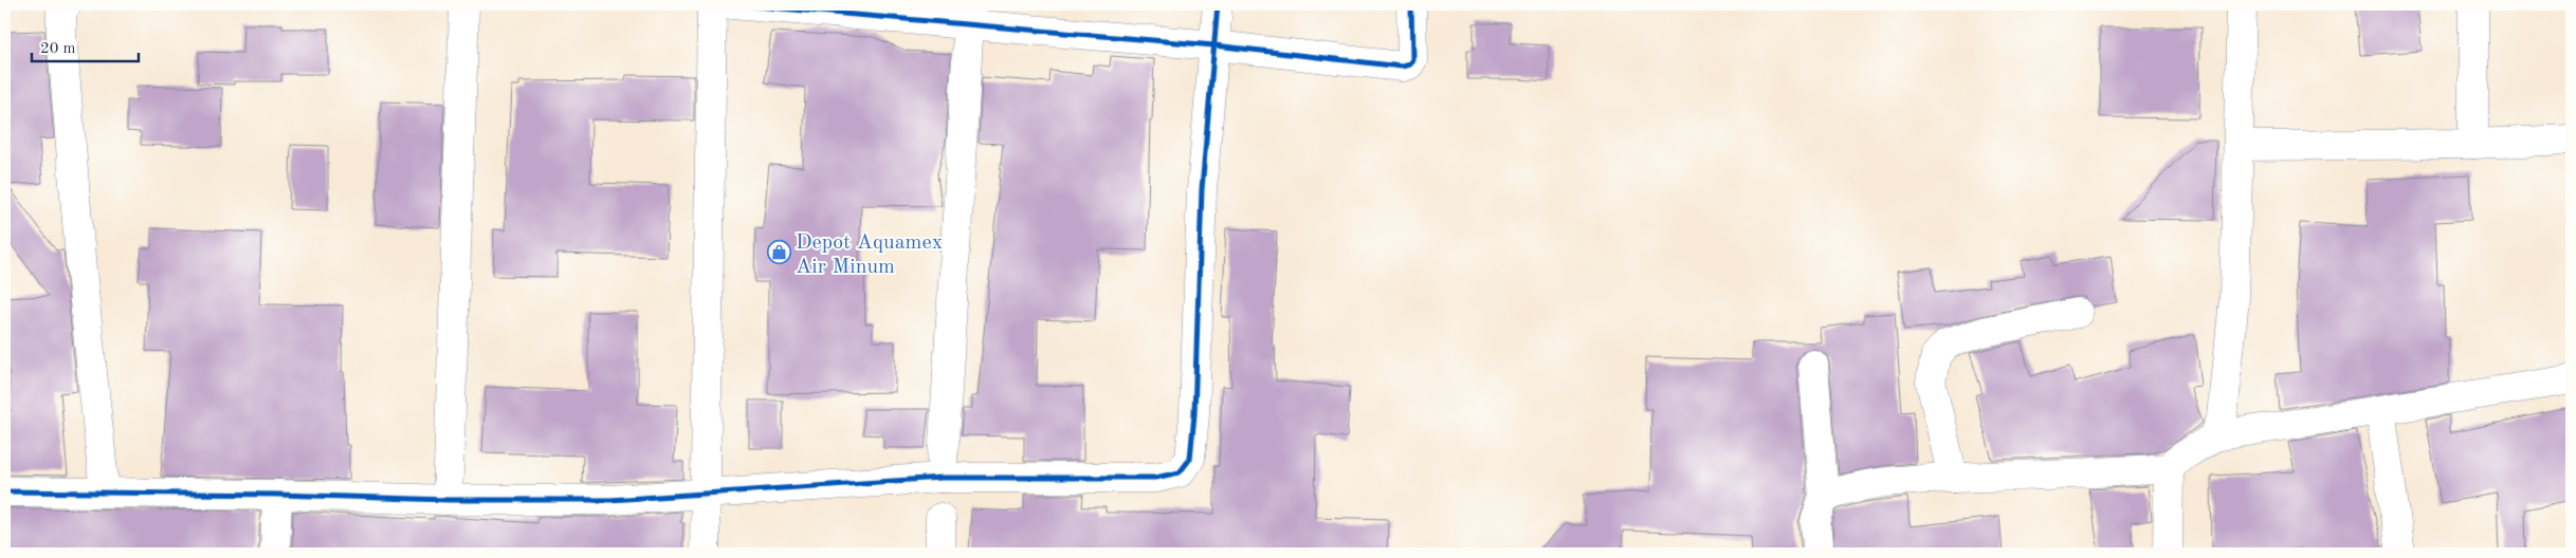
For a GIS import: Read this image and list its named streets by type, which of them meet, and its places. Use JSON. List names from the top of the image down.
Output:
{
  "places": {
    "shop": ["Depot Aquamex Air Minum"]
  },
  "scale_bar": "20 m"
}
